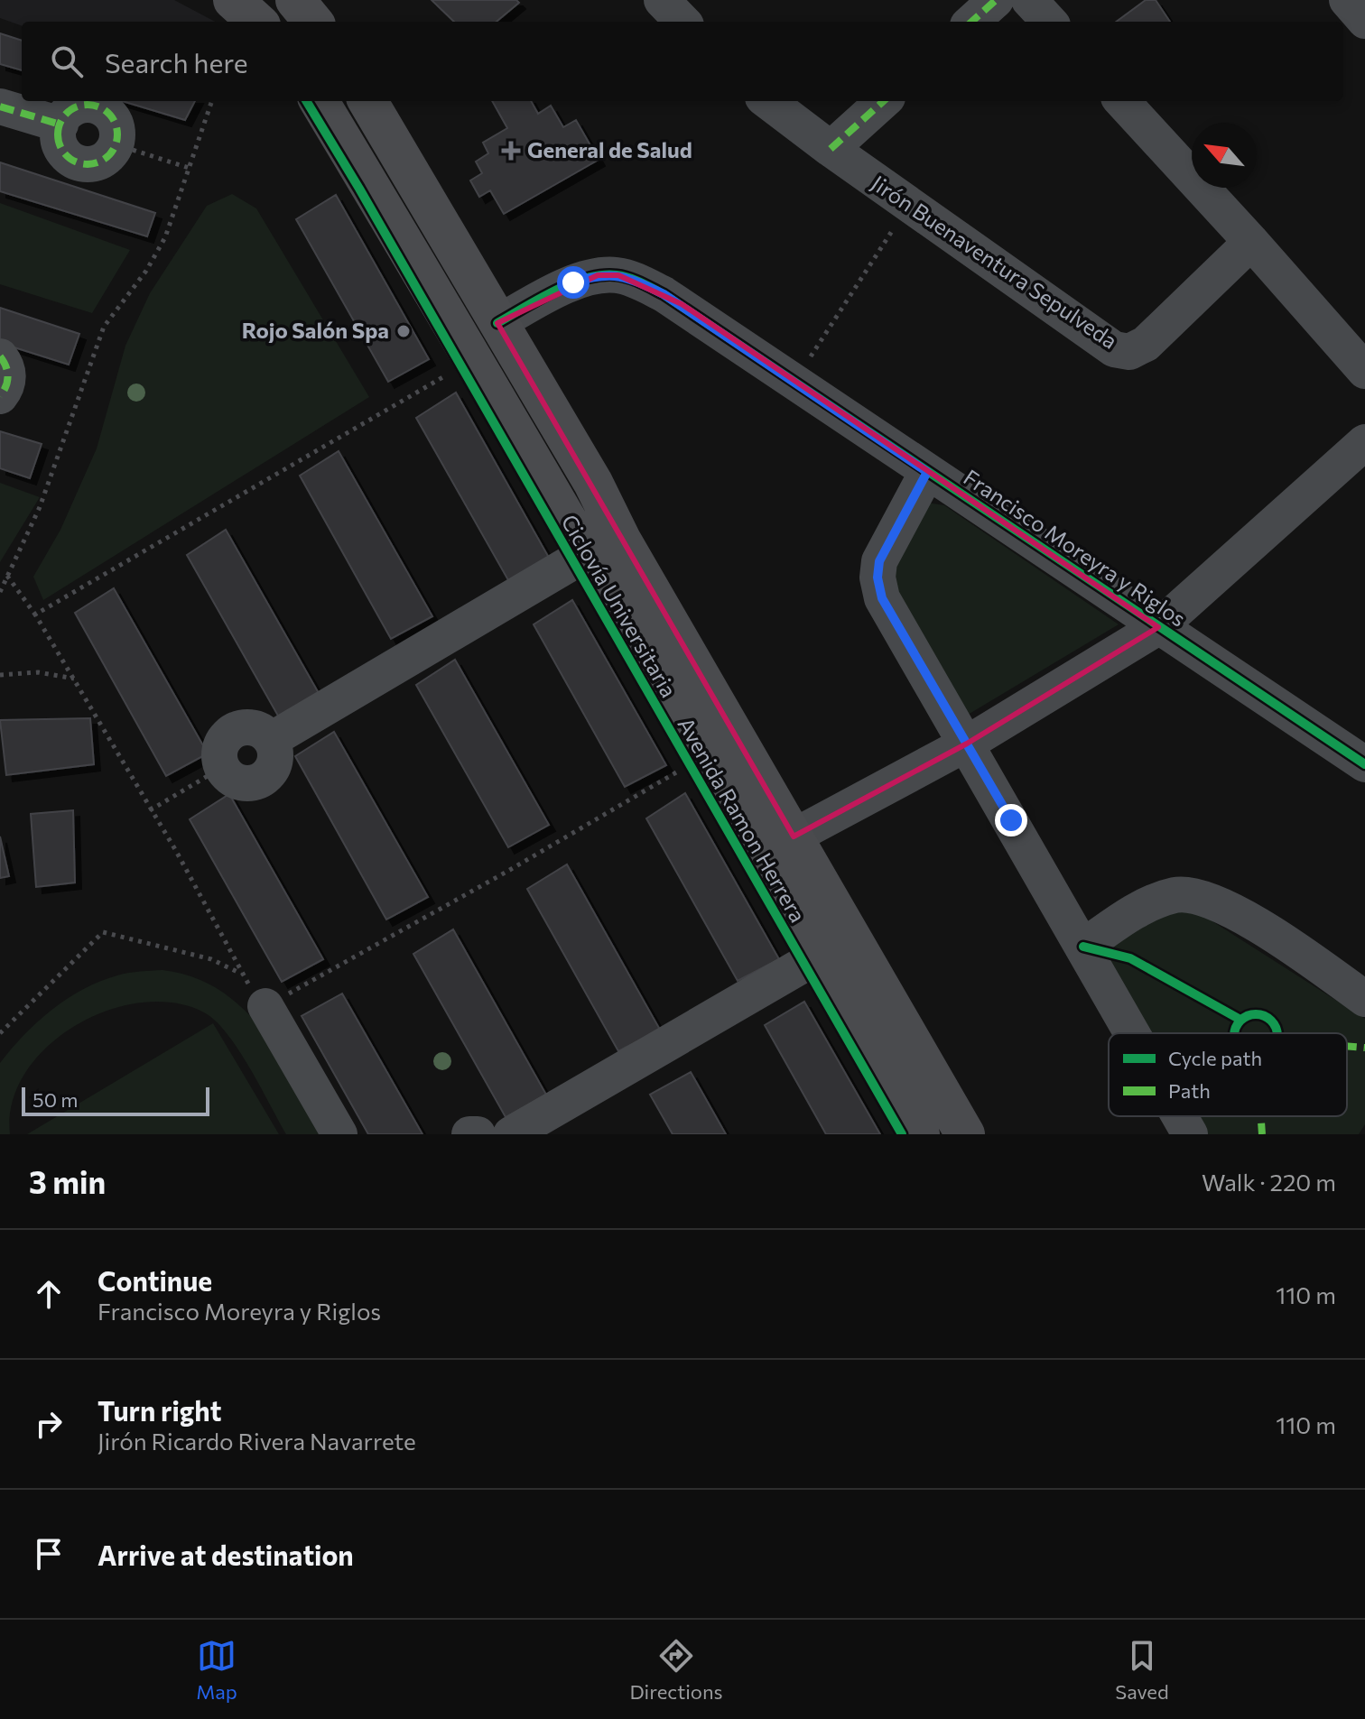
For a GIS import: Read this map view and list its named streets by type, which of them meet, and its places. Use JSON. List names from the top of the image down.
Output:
{
  "streets": {
    "main road": ["Avenida Ramon Herrera"],
    "street": ["Jirón Buenaventura Sepulveda", "Francisco Moreyra y Riglos"],
    "cycle path": ["Ciclovía Universitaria"]
  },
  "crossings": [
    ["Francisco Moreyra y Riglos", "Avenida Ramon Herrera"]
  ],
  "places": {
    "health": ["General de Salud"],
    "other": ["Rojo Salón Spa"]
  },
  "legend": ["Cycle path", "Path"],
  "scale_bar": "50 m",
  "north": "top left",
  "page": {
    "search": "Search here",
    "scale": "50 m",
    "heading": ["3 min", "Walk · 220 m"],
    "list": [
      ["Continue", "Francisco Moreyra y Riglos", "110 m"],
      ["Turn right", "Jirón Ricardo Rivera Navarrete", "110 m"],
      "Arrive at destination"
    ],
    "nav": ["Map", "Directions", "Saved"]
  }
}
